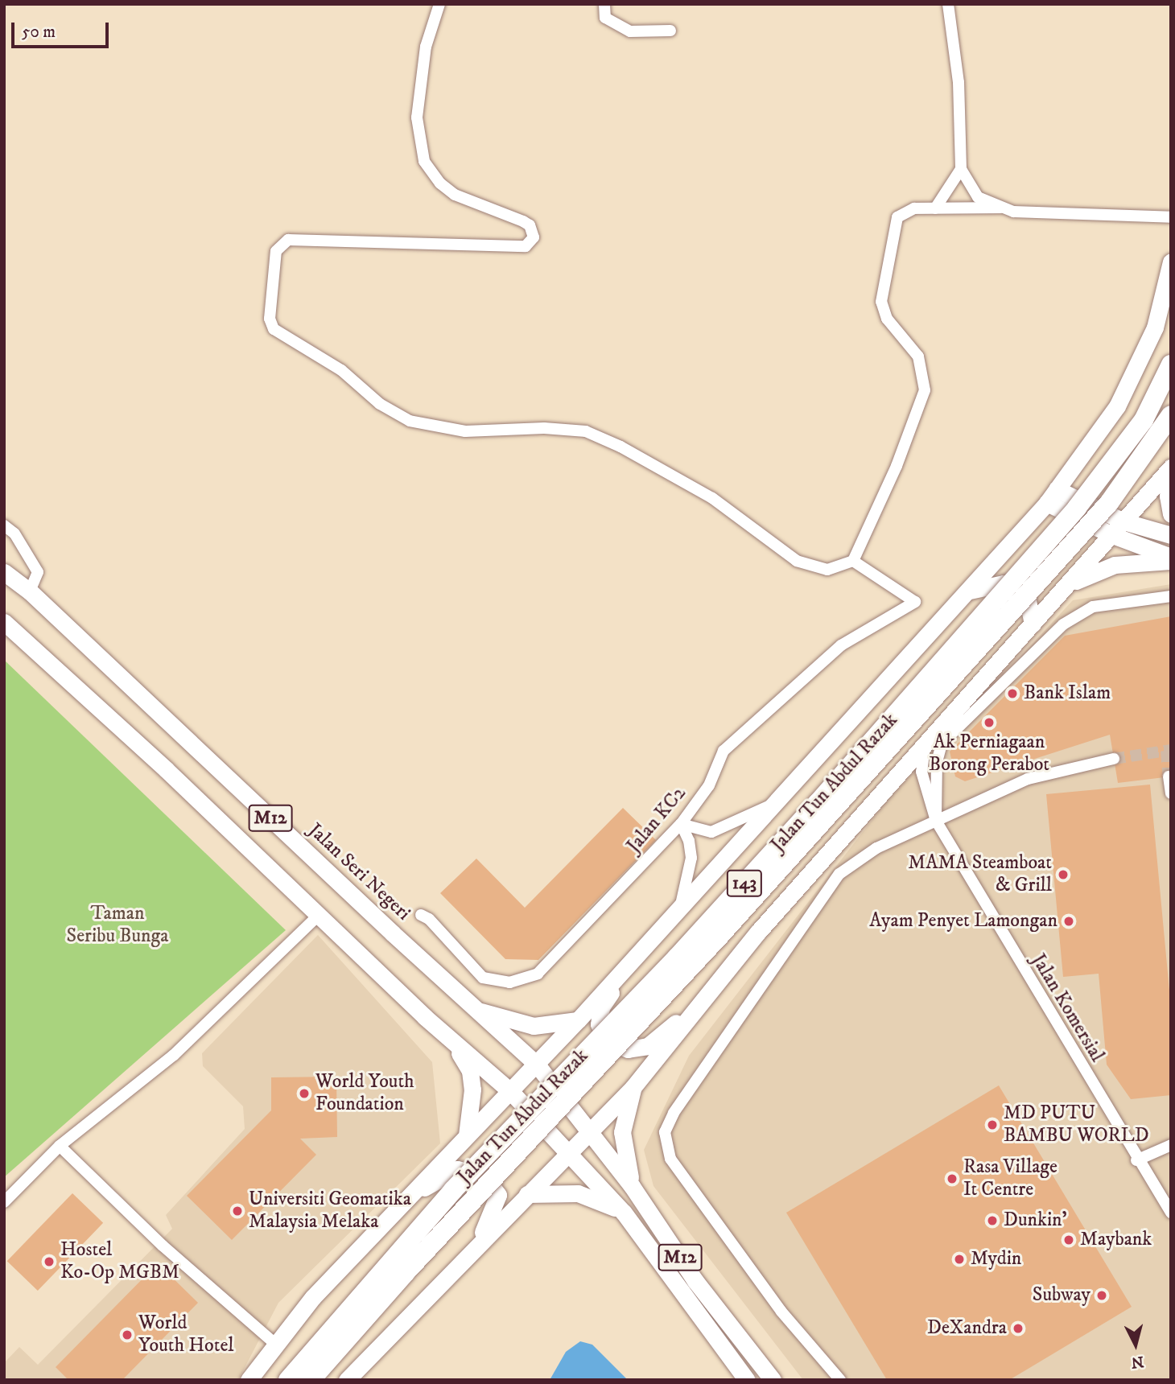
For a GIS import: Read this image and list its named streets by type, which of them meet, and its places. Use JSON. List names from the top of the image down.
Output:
{
  "streets": {
    "highway": ["Jalan Tun Abdul Razak", "143"],
    "main road": ["M12", "Jalan Seri Negeri"],
    "street": ["Jalan KC2", "Jalan Komersial"]
  },
  "crossings": [
    ["M12", "Jalan Seri Negeri"]
  ],
  "parks": ["Taman Seribu Bunga"],
  "places": [
    "Bank Islam",
    "Ak Perniagaan Borong Perabot",
    "MAMA Steamboat & Grill",
    "Ayam Penyet Lamongan",
    "World Youth Foundation",
    "MD PUTU BAMBU WORLD",
    "Rasa Village It Centre",
    "Universiti Geomatika Malaysia Melaka",
    "Dunkin'",
    "Maybank",
    "Mydin",
    "Hostel Ko-Op MGBM",
    "Subway",
    "DeXandra",
    "World Youth Hotel"
  ],
  "scale_bar": "50 m",
  "north": "bottom"
}
